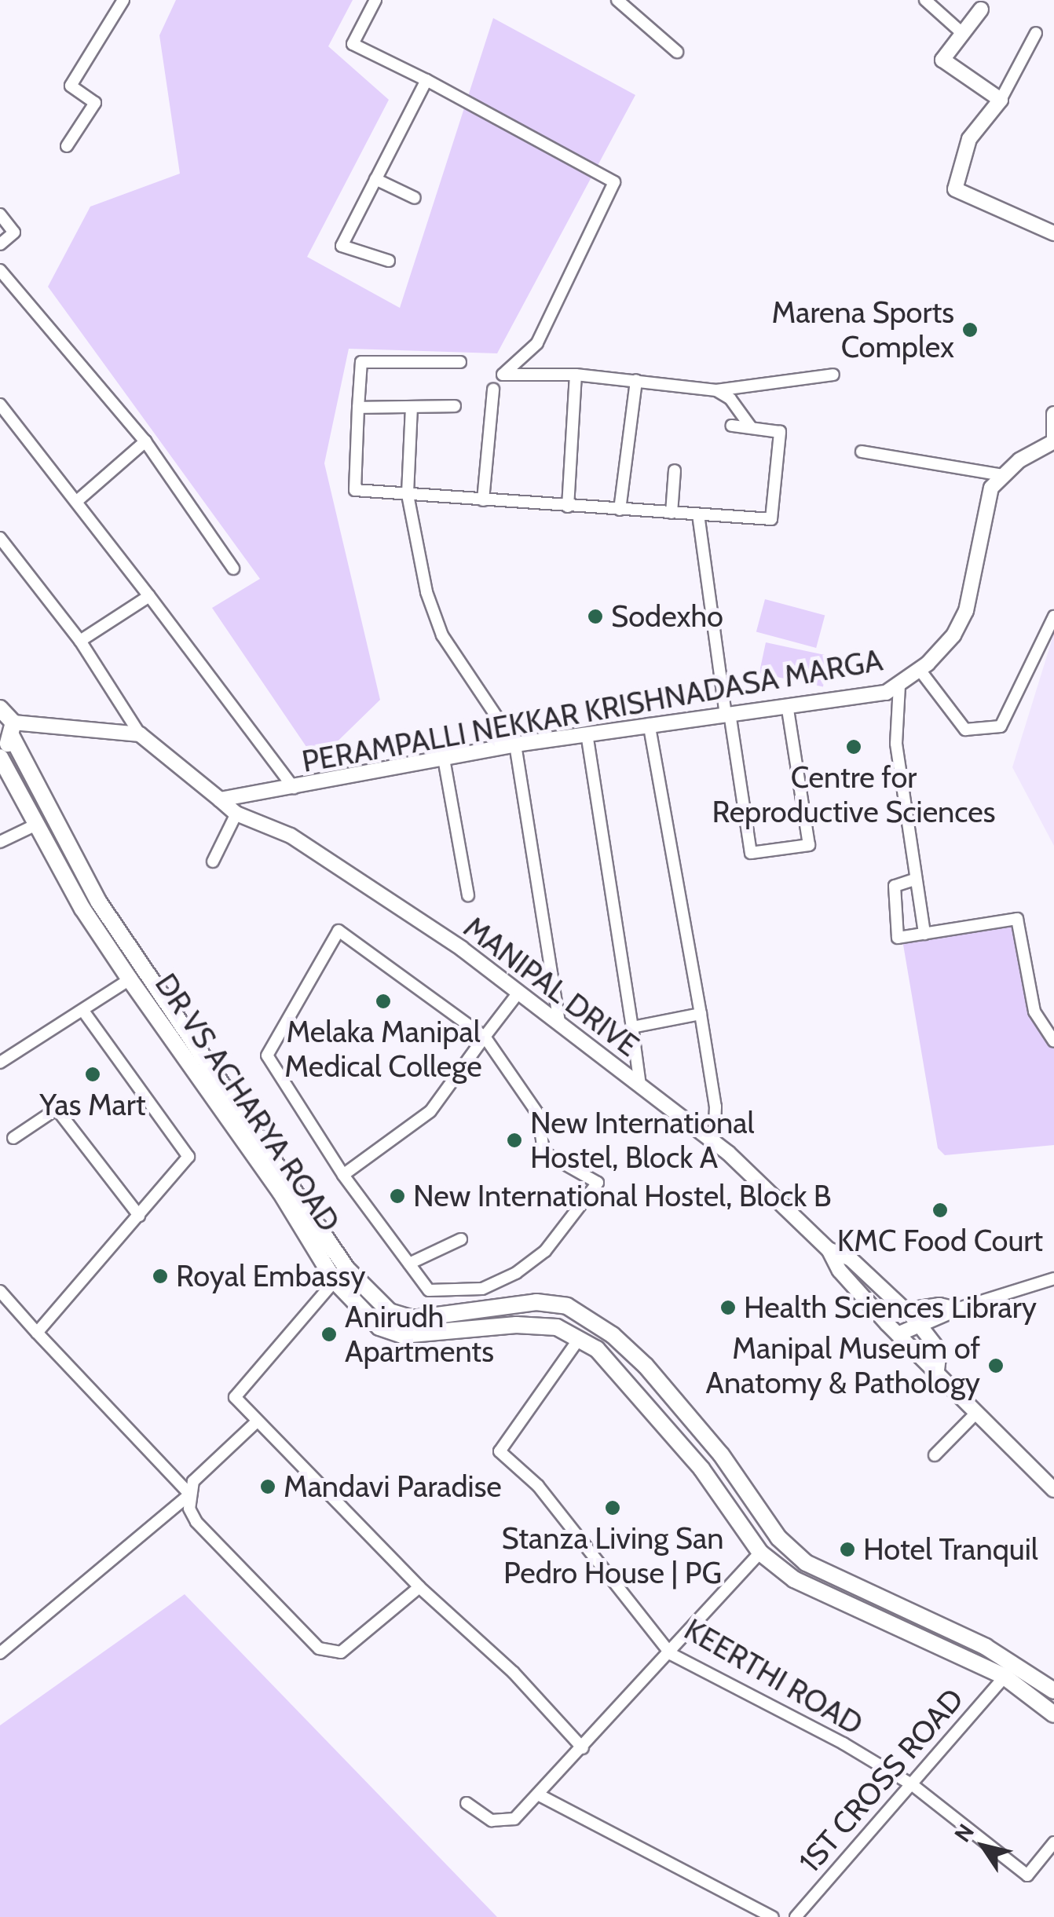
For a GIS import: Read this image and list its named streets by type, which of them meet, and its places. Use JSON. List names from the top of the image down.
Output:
{
  "streets": {
    "main road": ["DR VS ACHARYA ROAD"],
    "street": [
      "PERAMPALLI NEKKAR KRISHNADASA MARGA",
      "MANIPAL DRIVE",
      "KEERTHI ROAD",
      "1ST CROSS ROAD"
    ]
  },
  "crossings": [
    ["PERAMPALLI NEKKAR KRISHNADASA MARGA", "MANIPAL DRIVE"],
    ["DR VS ACHARYA ROAD", "KEERTHI ROAD"],
    ["DR VS ACHARYA ROAD", "1ST CROSS ROAD"],
    ["KEERTHI ROAD", "1ST CROSS ROAD"]
  ],
  "places": [
    "Marena Sports Complex",
    "Sodexho",
    "Centre for Reproductive Sciences",
    "Melaka Manipal Medical College",
    "Yas Mart",
    "New International Hostel, Block A",
    "New International Hostel, Block B",
    "KMC Food Court",
    "Royal Embassy",
    "Health Sciences Library",
    "Anirudh Apartments",
    "Manipal Museum of Anatomy & Pathology",
    "Mandavi Paradise",
    "Stanza Living San Pedro House | PG",
    "Hotel Tranquil"
  ],
  "north": "top left"
}
